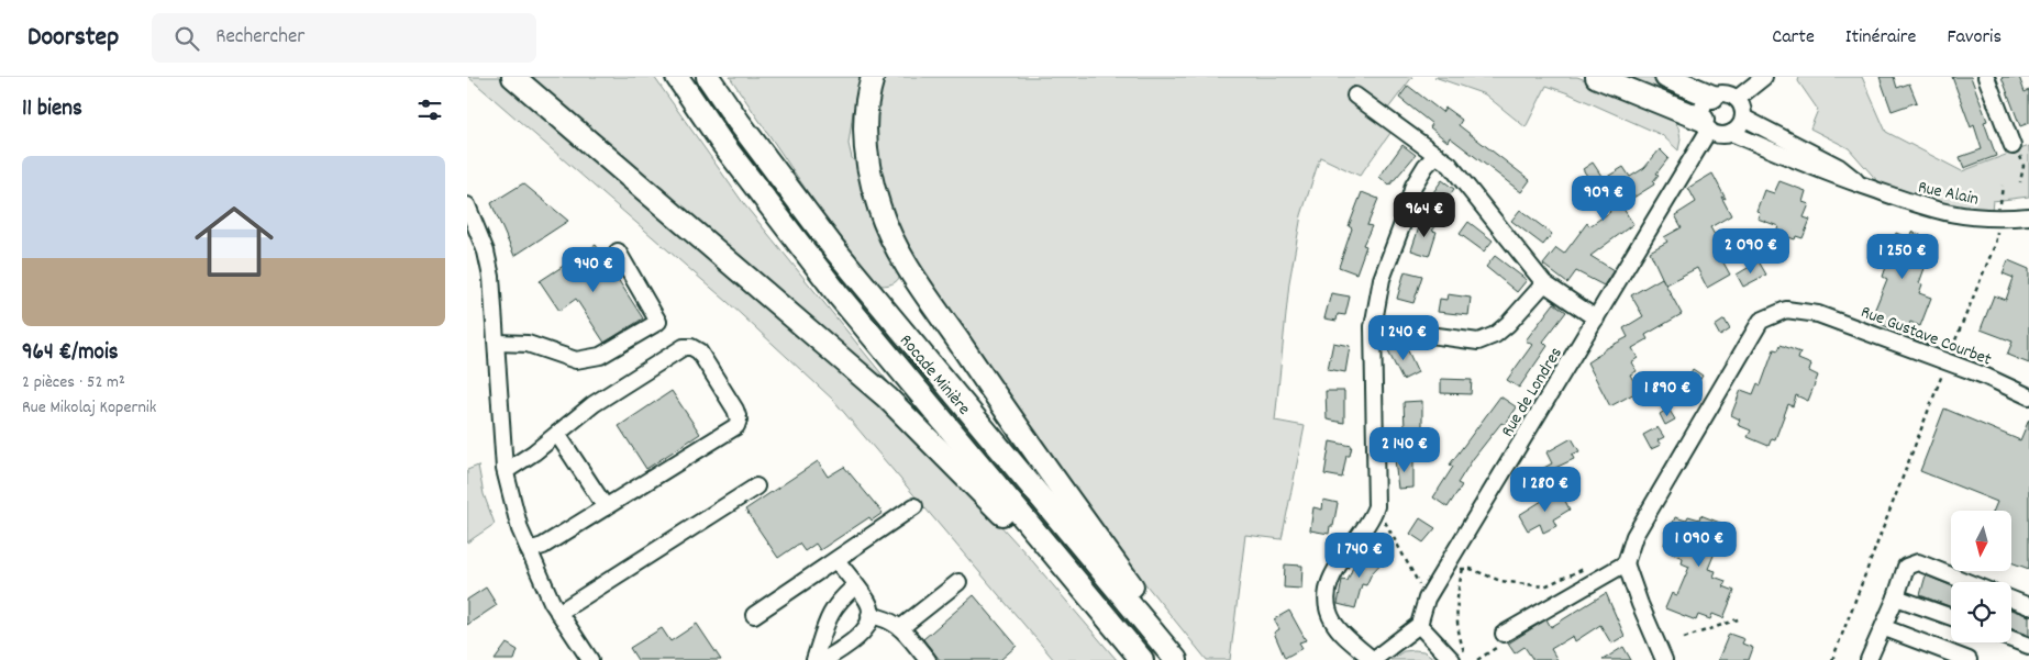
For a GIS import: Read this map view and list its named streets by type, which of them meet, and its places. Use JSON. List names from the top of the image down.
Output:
{
  "streets": {
    "highway": ["Rocade Minière"],
    "street": ["Rue Alain", "Rue Gustave Courbet", "Rue de Londres"]
  },
  "crossings": [
    ["Rue Alain", "Rue de Londres"]
  ],
  "north": "bottom",
  "page": {
    "header": "Doorstep",
    "search": "Rechercher",
    "nav": ["Carte", "Itinéraire", "Favoris"],
    "heading": "11 biens",
    "list": [
      {
        "name": "964 €/mois",
        "note": "2 pièces · 52 m² · Rue Mikolaj Kopernik"
      }
    ],
    "price": [
      "909 €",
      "964 €",
      "2 090 €",
      "1 250 €",
      "940 €",
      "1 240 €",
      "1 890 €",
      "2 140 €",
      "1 280 €",
      "1 090 €",
      "1 740 €"
    ]
  }
}
